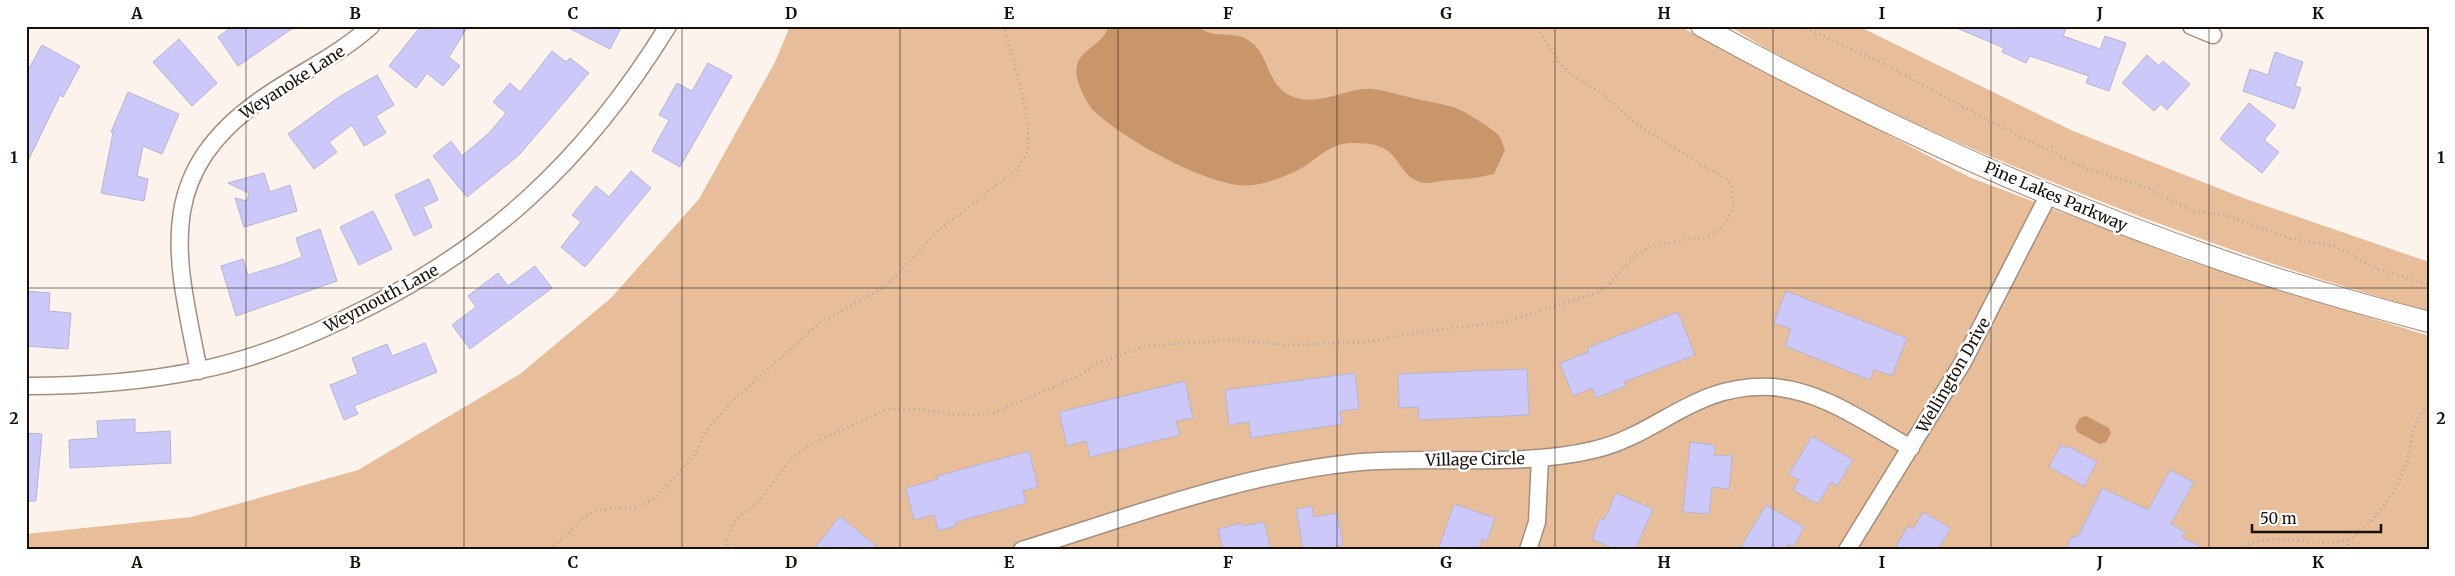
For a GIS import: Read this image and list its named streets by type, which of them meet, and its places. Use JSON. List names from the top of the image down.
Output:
{
  "streets": {
    "street": [
      "Weyanoke Lane",
      "Pine Lakes Parkway",
      "Weymouth Lane",
      "Wellington Drive",
      "Village Circle"
    ]
  },
  "crossings": [
    ["Weyanoke Lane", "Weymouth Lane"],
    ["Pine Lakes Parkway", "Wellington Drive"],
    ["Wellington Drive", "Village Circle"]
  ],
  "scale_bar": "50 m",
  "grid": {
    "columns": [
      "A",
      "B",
      "C",
      "D",
      "E",
      "F",
      "G",
      "H",
      "I",
      "J",
      "K"
    ],
    "rows": ["1", "2"]
  }
}
